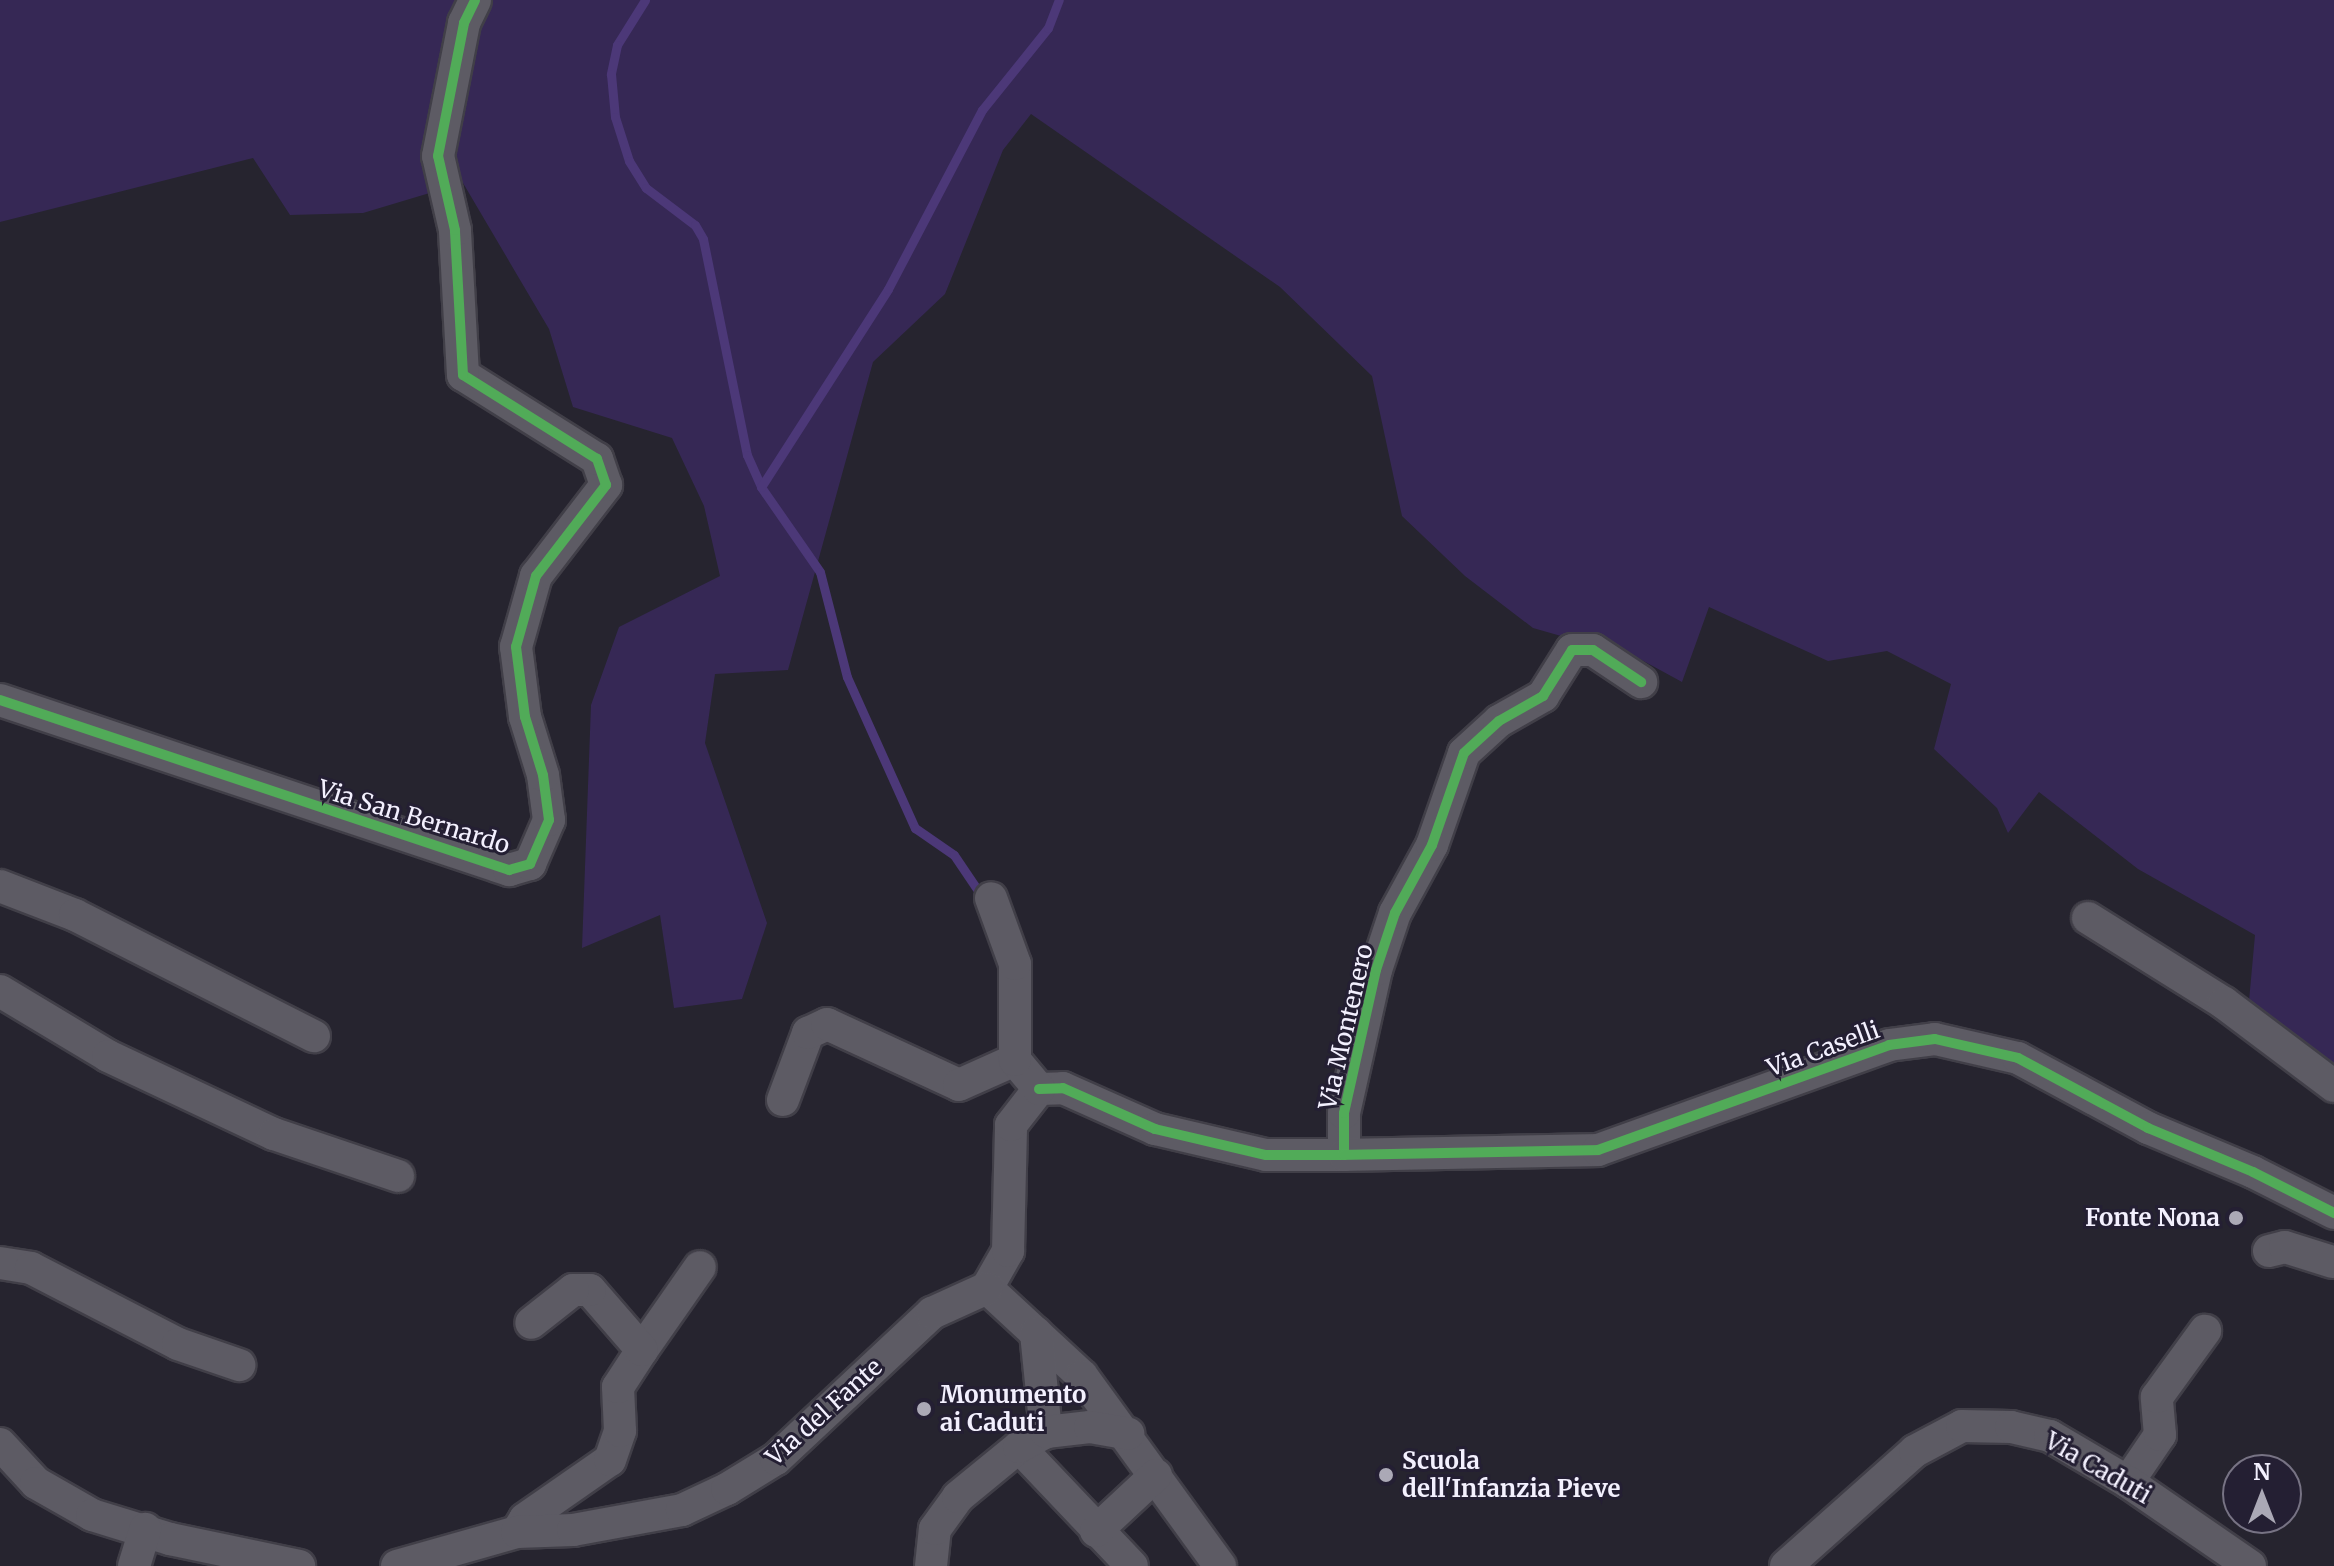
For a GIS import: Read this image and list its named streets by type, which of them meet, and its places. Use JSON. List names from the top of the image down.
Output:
{
  "streets": {
    "street": [
      "Via San Bernardo",
      "Via Montenero",
      "Via Caselli",
      "Via del Fante",
      "Via Caduti"
    ]
  },
  "crossings": [
    ["Via Montenero", "Via Caselli"]
  ],
  "places": ["Fonte Nona", "Monumento ai Caduti", "Scuola dell'Infanzia Pieve"],
  "north": "top"
}
